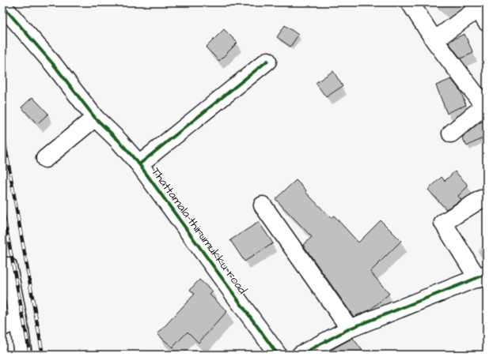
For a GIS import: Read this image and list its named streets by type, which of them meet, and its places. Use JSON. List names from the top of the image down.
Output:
{
  "streets": {
    "street": ["Thattamala-thirumukku road"]
  }
}
